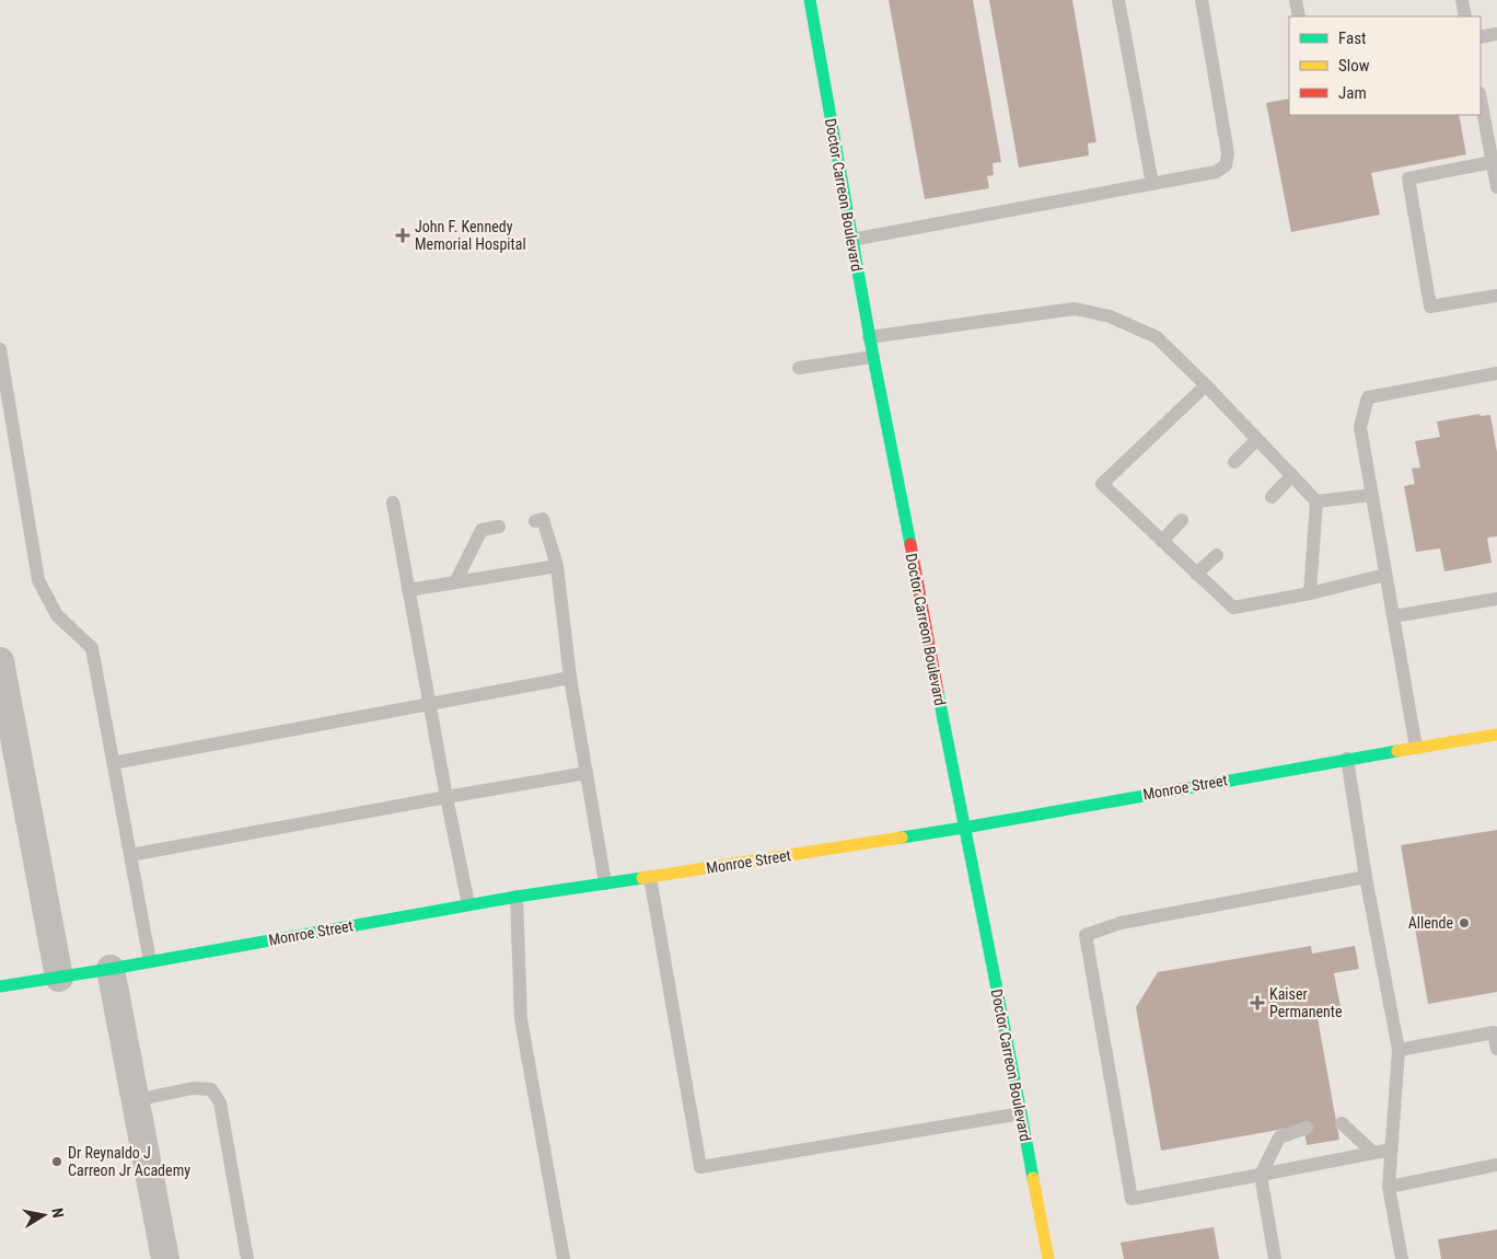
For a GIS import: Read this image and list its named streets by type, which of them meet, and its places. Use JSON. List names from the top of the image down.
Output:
{
  "streets": {
    "main road": ["Doctor Carreon Boulevard", "Monroe Street"]
  },
  "crossings": [
    ["Doctor Carreon Boulevard", "Monroe Street"]
  ],
  "places": {
    "health": ["John F. Kennedy Memorial Hospital", "Kaiser Permanente"],
    "other": ["Allende", "Dr Reynaldo J Carreon Jr Academy"]
  },
  "legend": ["Fast", "Slow", "Jam"],
  "north": "right"
}
